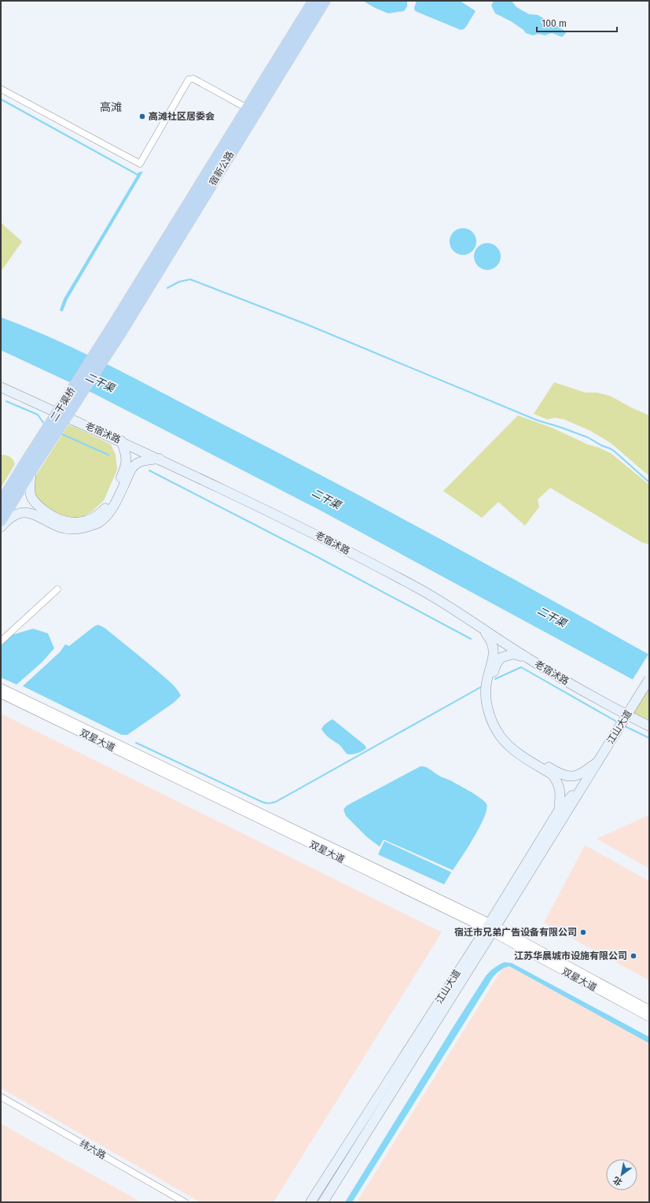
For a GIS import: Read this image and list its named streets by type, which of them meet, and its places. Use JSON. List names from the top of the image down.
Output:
{
  "streets": {
    "highway": ["宿新公路", "二干渠桥"],
    "main road": ["老宿沭路", "江山大道"],
    "street": ["双星大道", "纬六路"]
  },
  "crossings": [
    ["宿新公路", "二干渠桥"],
    ["江山大道", "双星大道"]
  ],
  "districts": ["高滩"],
  "water": ["二干渠"],
  "places": ["高滩社区居委会", "宿迁市兄弟广告设备有限公司", "江苏华晨城市设施有限公司"],
  "scale_bar": "100 m",
  "north": "bottom left"
}
